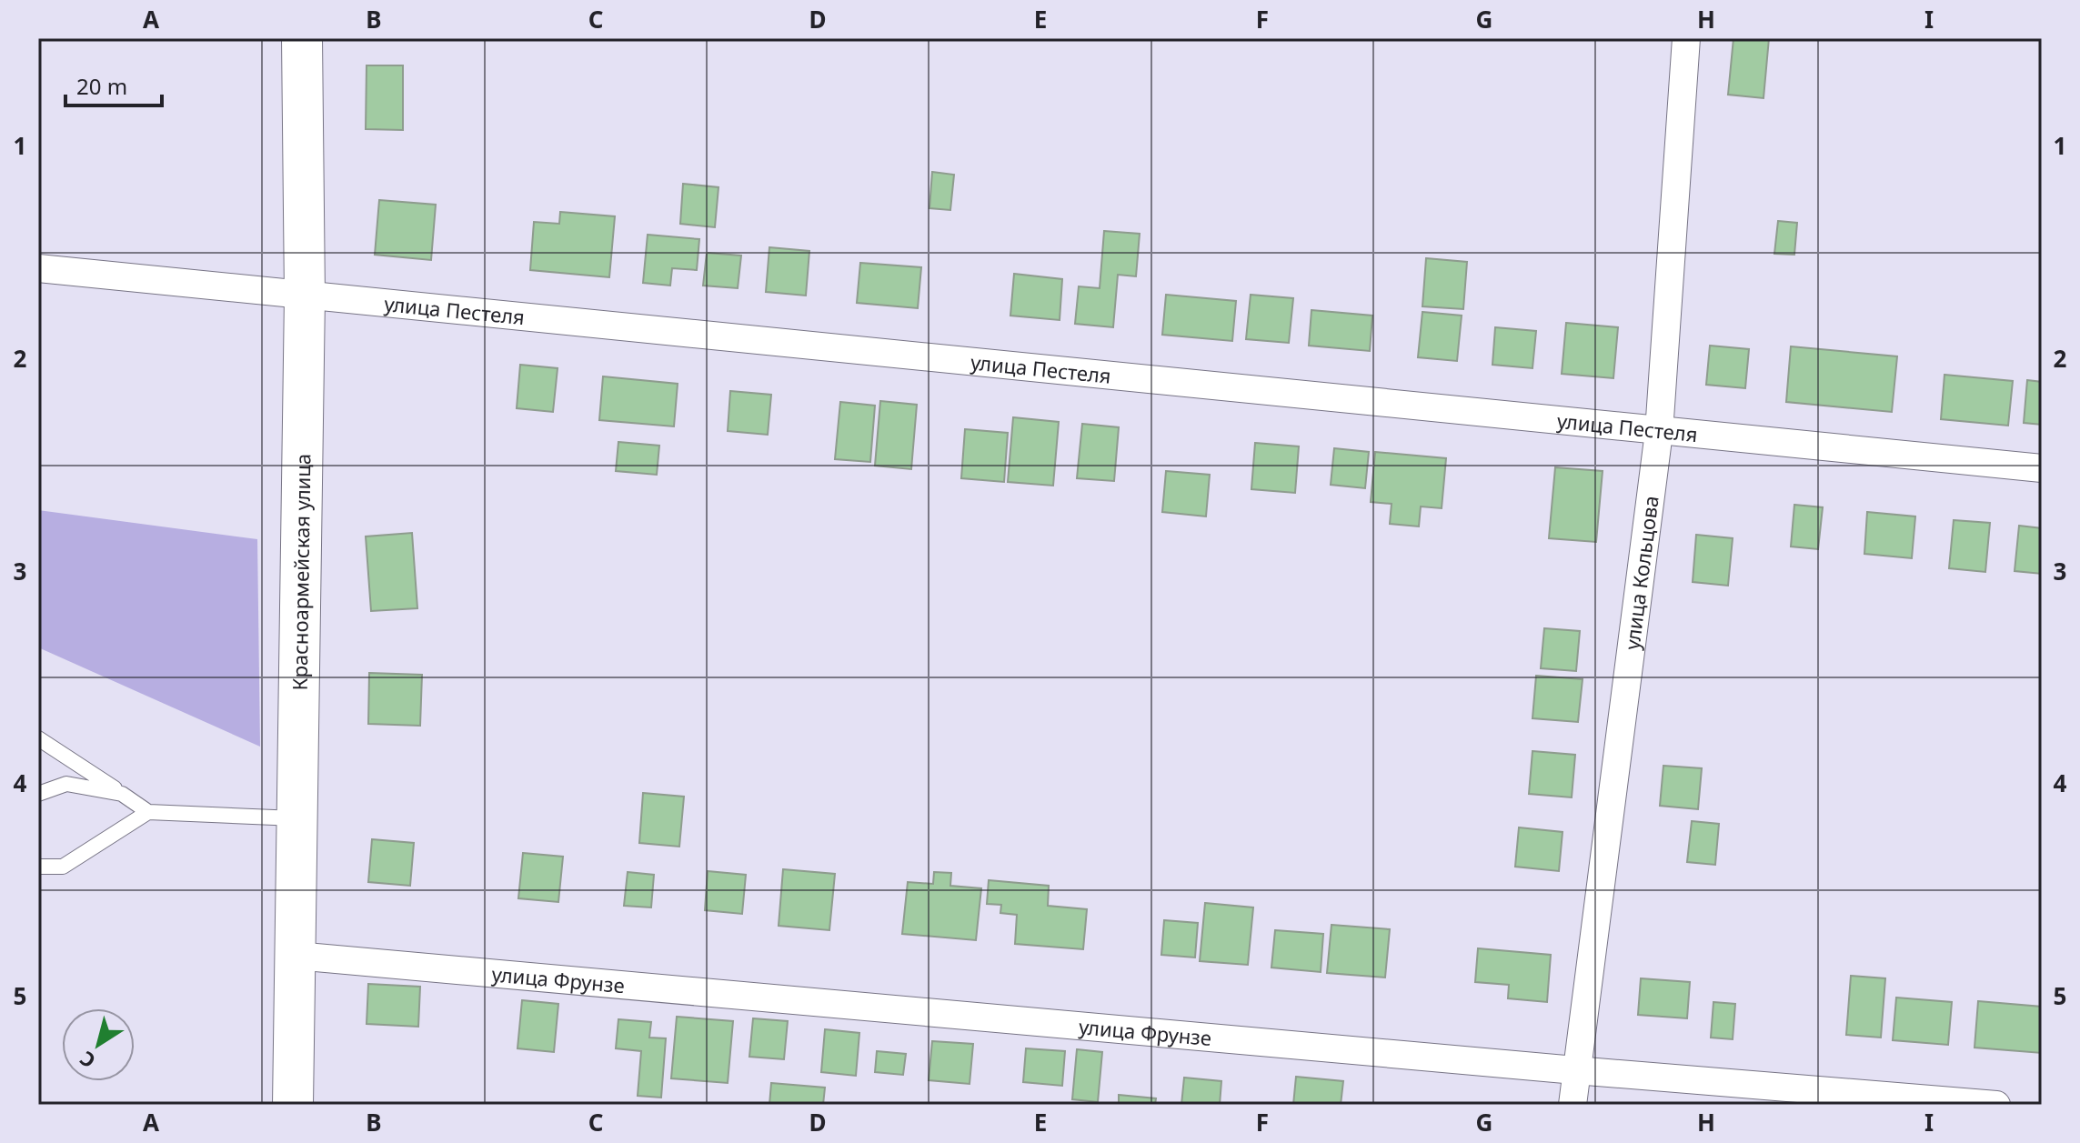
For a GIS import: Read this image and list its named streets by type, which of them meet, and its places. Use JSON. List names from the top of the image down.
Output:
{
  "streets": {
    "main road": ["Красноармейская улица"],
    "street": ["улица Пестеля", "улица Кольцова", "улица Фрунзе"]
  },
  "crossings": [
    ["улица Пестеля", "Красноармейская улица"],
    ["улица Пестеля", "улица Кольцова"],
    ["Красноармейская улица", "улица Фрунзе"],
    ["улица Кольцова", "улица Фрунзе"]
  ],
  "scale_bar": "20 m",
  "north": "bottom left",
  "grid": {
    "columns": [
      "A",
      "B",
      "C",
      "D",
      "E",
      "F",
      "G",
      "H",
      "I"
    ],
    "rows": [
      "1",
      "2",
      "3",
      "4",
      "5"
    ]
  }
}
